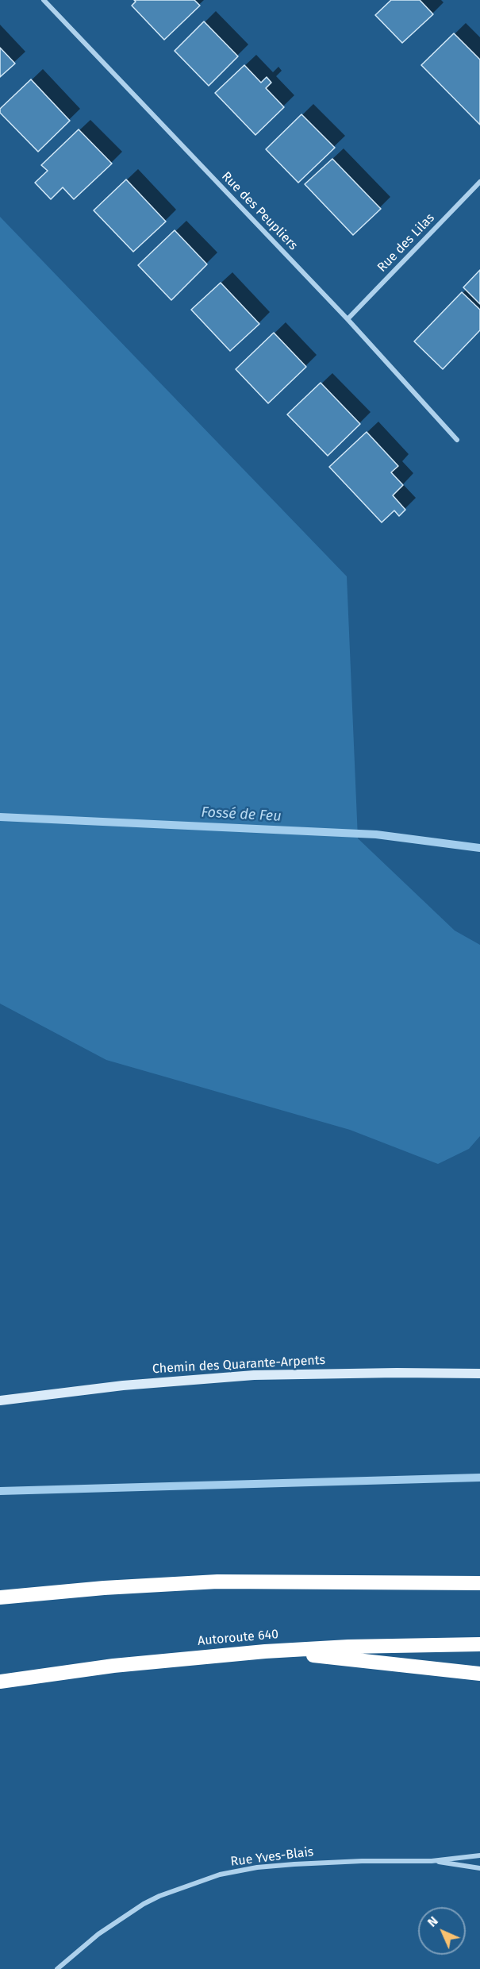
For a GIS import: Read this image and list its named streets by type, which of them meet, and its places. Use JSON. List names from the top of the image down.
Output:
{
  "streets": {
    "highway": ["Autoroute 640"],
    "street": [
      "Rue des Peupliers",
      "Rue des Lilas",
      "Chemin des Quarante-Arpents",
      "Rue Yves-Blais"
    ]
  },
  "crossings": [
    ["Rue des Peupliers", "Rue des Lilas"]
  ],
  "water": ["Fossé de Feu"],
  "north": "top left"
}
